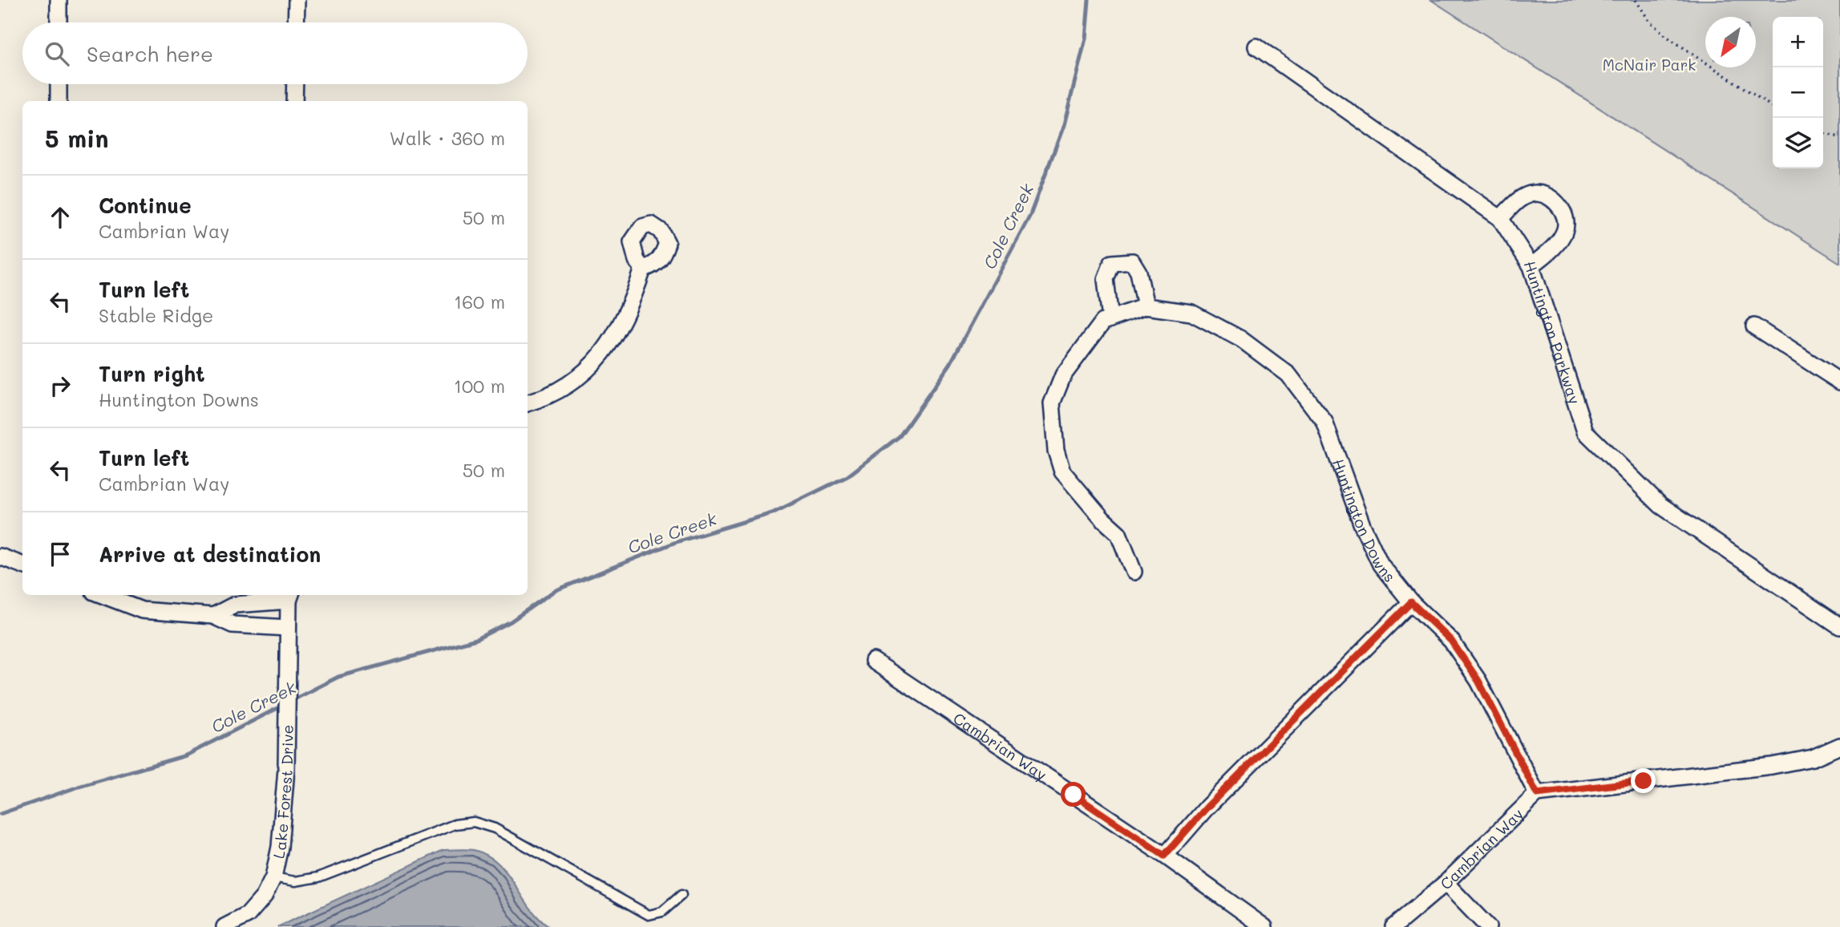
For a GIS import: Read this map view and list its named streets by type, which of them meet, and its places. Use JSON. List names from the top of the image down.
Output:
{
  "streets": {
    "street": [
      "Huntington Parkway",
      "Huntington Downs",
      "Cambrian Way",
      "Lake Forest Drive"
    ]
  },
  "crossings": [
    ["Huntington Downs", "Cambrian Way"]
  ],
  "water": ["Cole Creek"],
  "parks": ["McNair Park"],
  "north": "bottom left",
  "page": {
    "map_buttons": ["+", "−"],
    "search": "Search here",
    "heading": ["5 min", "Walk · 360 m"],
    "list": [
      ["Continue", "Cambrian Way", "50 m"],
      ["Turn left", "Stable Ridge", "160 m"],
      ["Turn right", "Huntington Downs", "100 m"],
      ["Turn left", "Cambrian Way", "50 m"],
      "Arrive at destination"
    ]
  }
}
